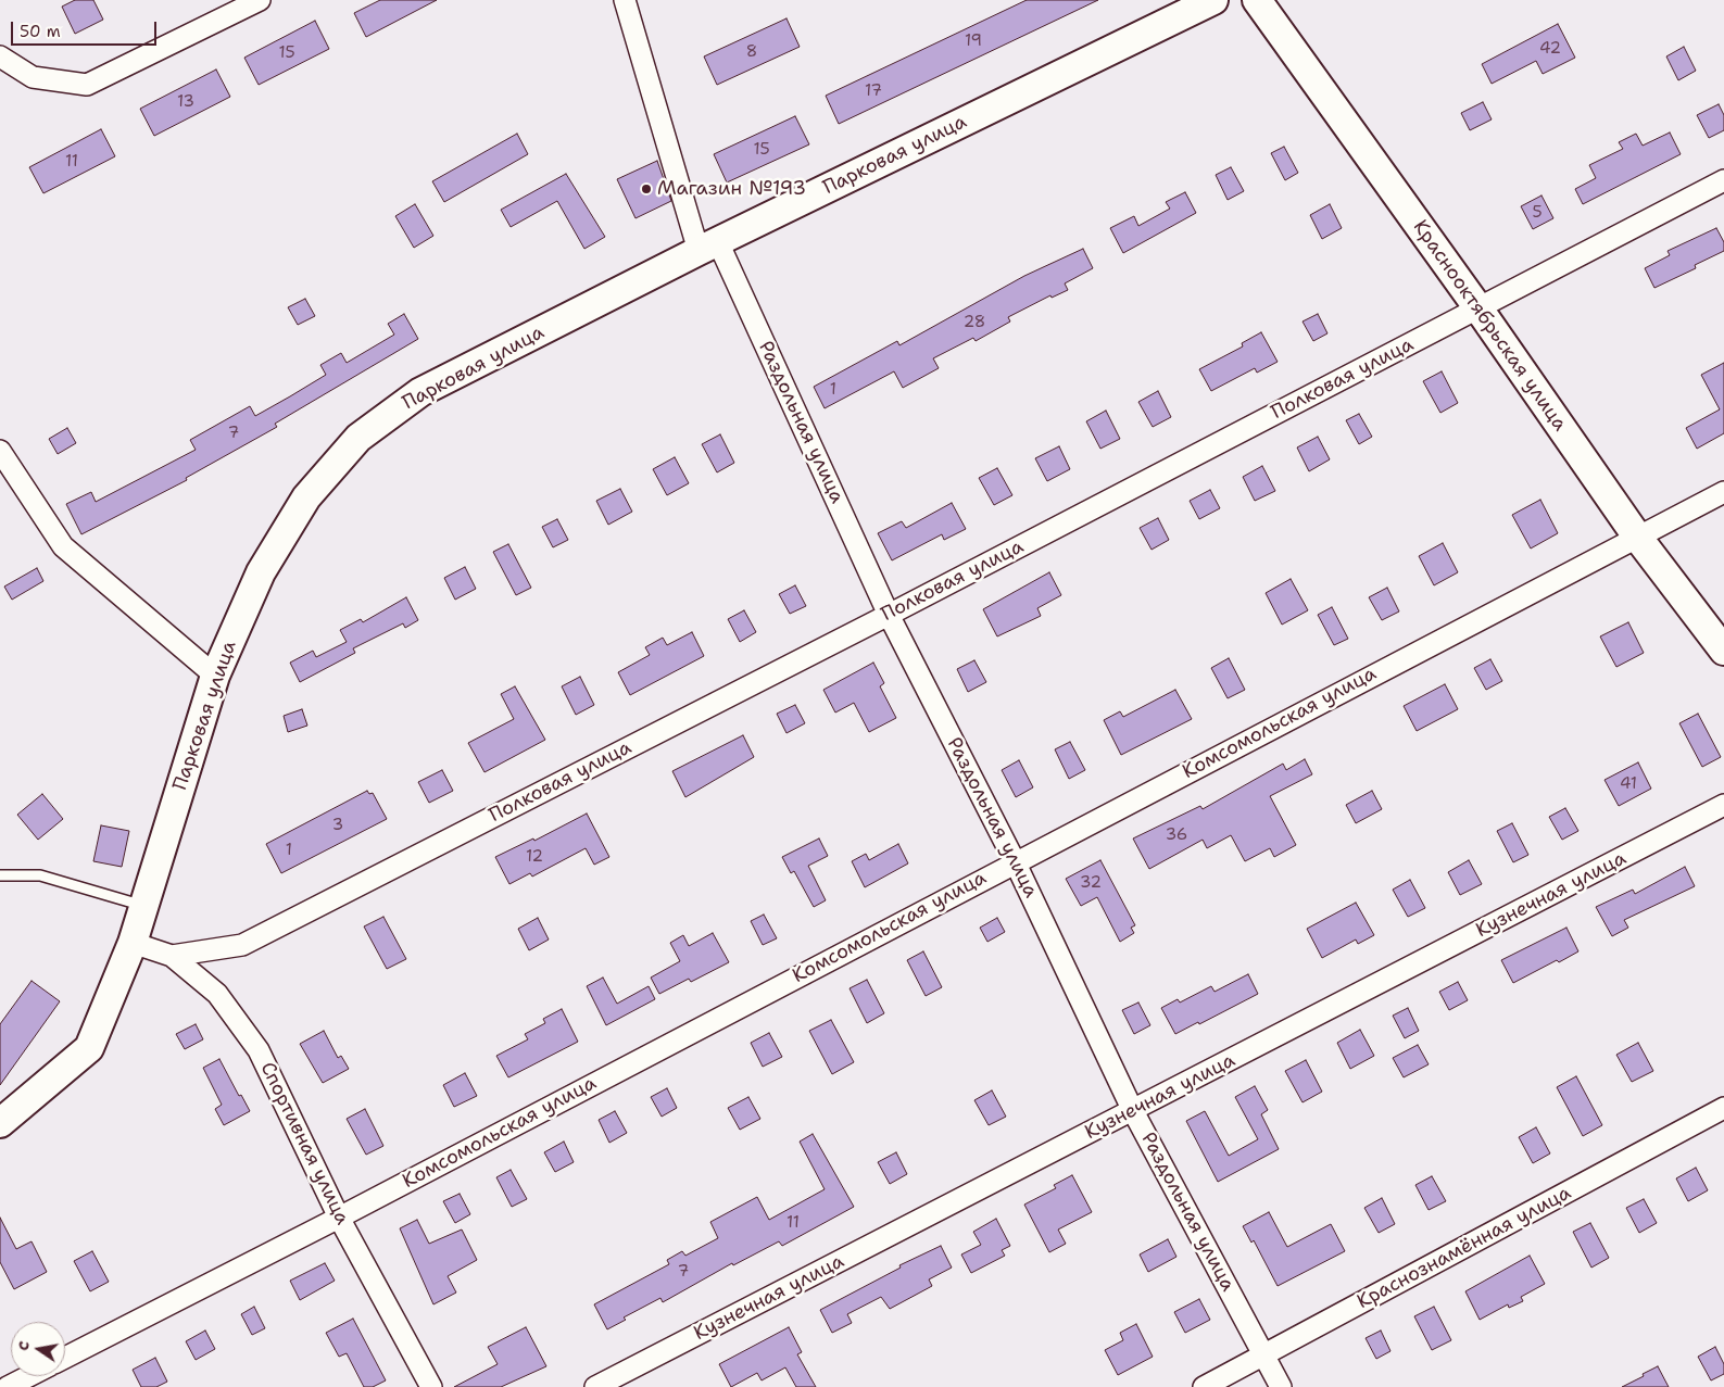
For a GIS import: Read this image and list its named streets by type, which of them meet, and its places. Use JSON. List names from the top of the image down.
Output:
{
  "streets": {
    "main road": ["Парковая улица", "Краснооктябрьская улица"],
    "street": [
      "Полковая улица",
      "Раздольная улица",
      "Комсомольская улица",
      "Кузнечная улица",
      "Спортивная улица",
      "Краснознамённая улица"
    ]
  },
  "crossings": [
    ["Парковая улица", "Раздольная улица"],
    ["Парковая улица", "Спортивная улица"],
    ["Краснооктябрьская улица", "Полковая улица"],
    ["Краснооктябрьская улица", "Комсомольская улица"],
    ["Полковая улица", "Раздольная улица"],
    ["Полковая улица", "Спортивная улица"],
    ["Раздольная улица", "Комсомольская улица"],
    ["Раздольная улица", "Кузнечная улица"],
    ["Раздольная улица", "Краснознамённая улица"],
    ["Комсомольская улица", "Спортивная улица"]
  ],
  "places": ["Магазин №193"],
  "house_numbers": [
    "19",
    "42",
    "8",
    "15",
    "17",
    "13",
    "15",
    "11",
    "5",
    "28",
    "1",
    "7",
    "41",
    "3",
    "36",
    "1",
    "12",
    "32",
    "11",
    "7"
  ],
  "scale_bar": "50 m",
  "north": "left"
}
